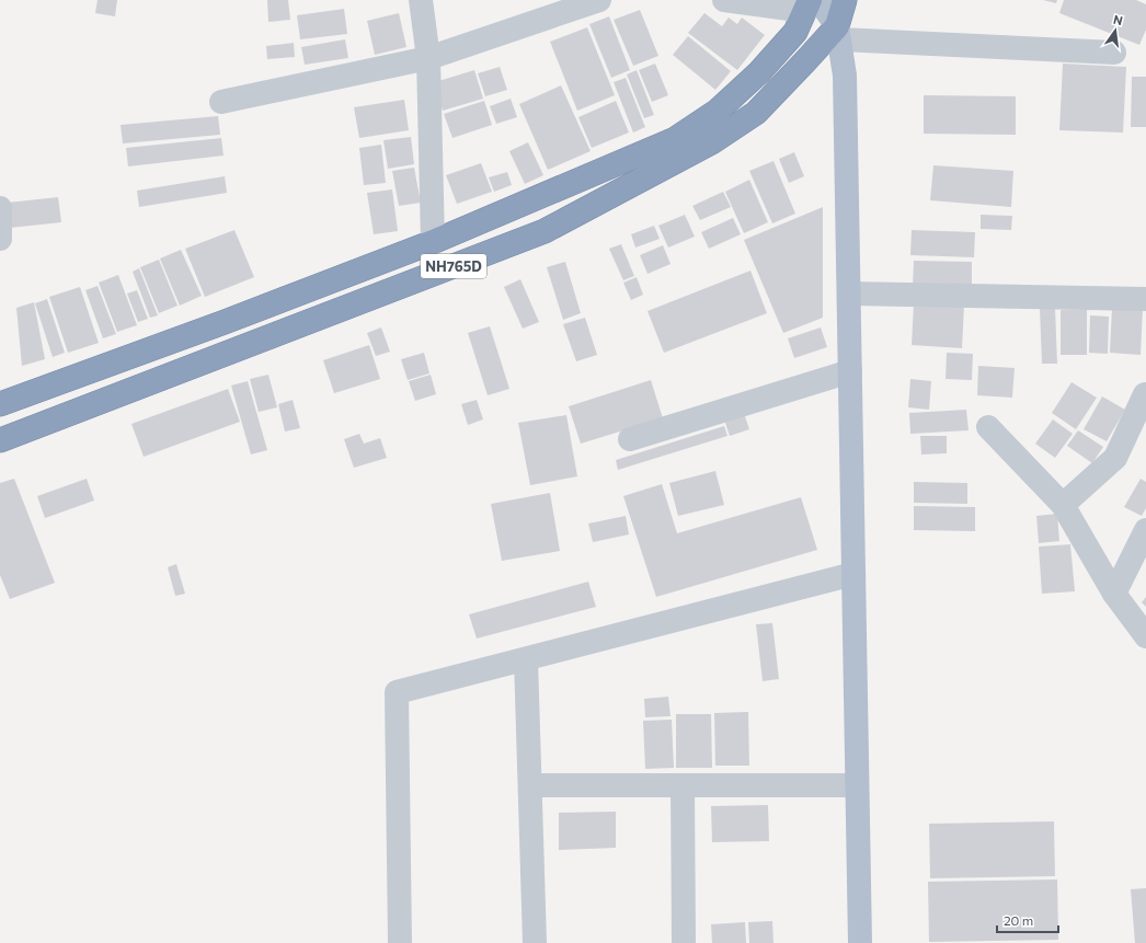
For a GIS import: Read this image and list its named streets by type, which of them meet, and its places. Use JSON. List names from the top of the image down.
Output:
{
  "streets": {
    "highway": ["NH765D"]
  },
  "scale_bar": "20 m",
  "north": "top"
}
